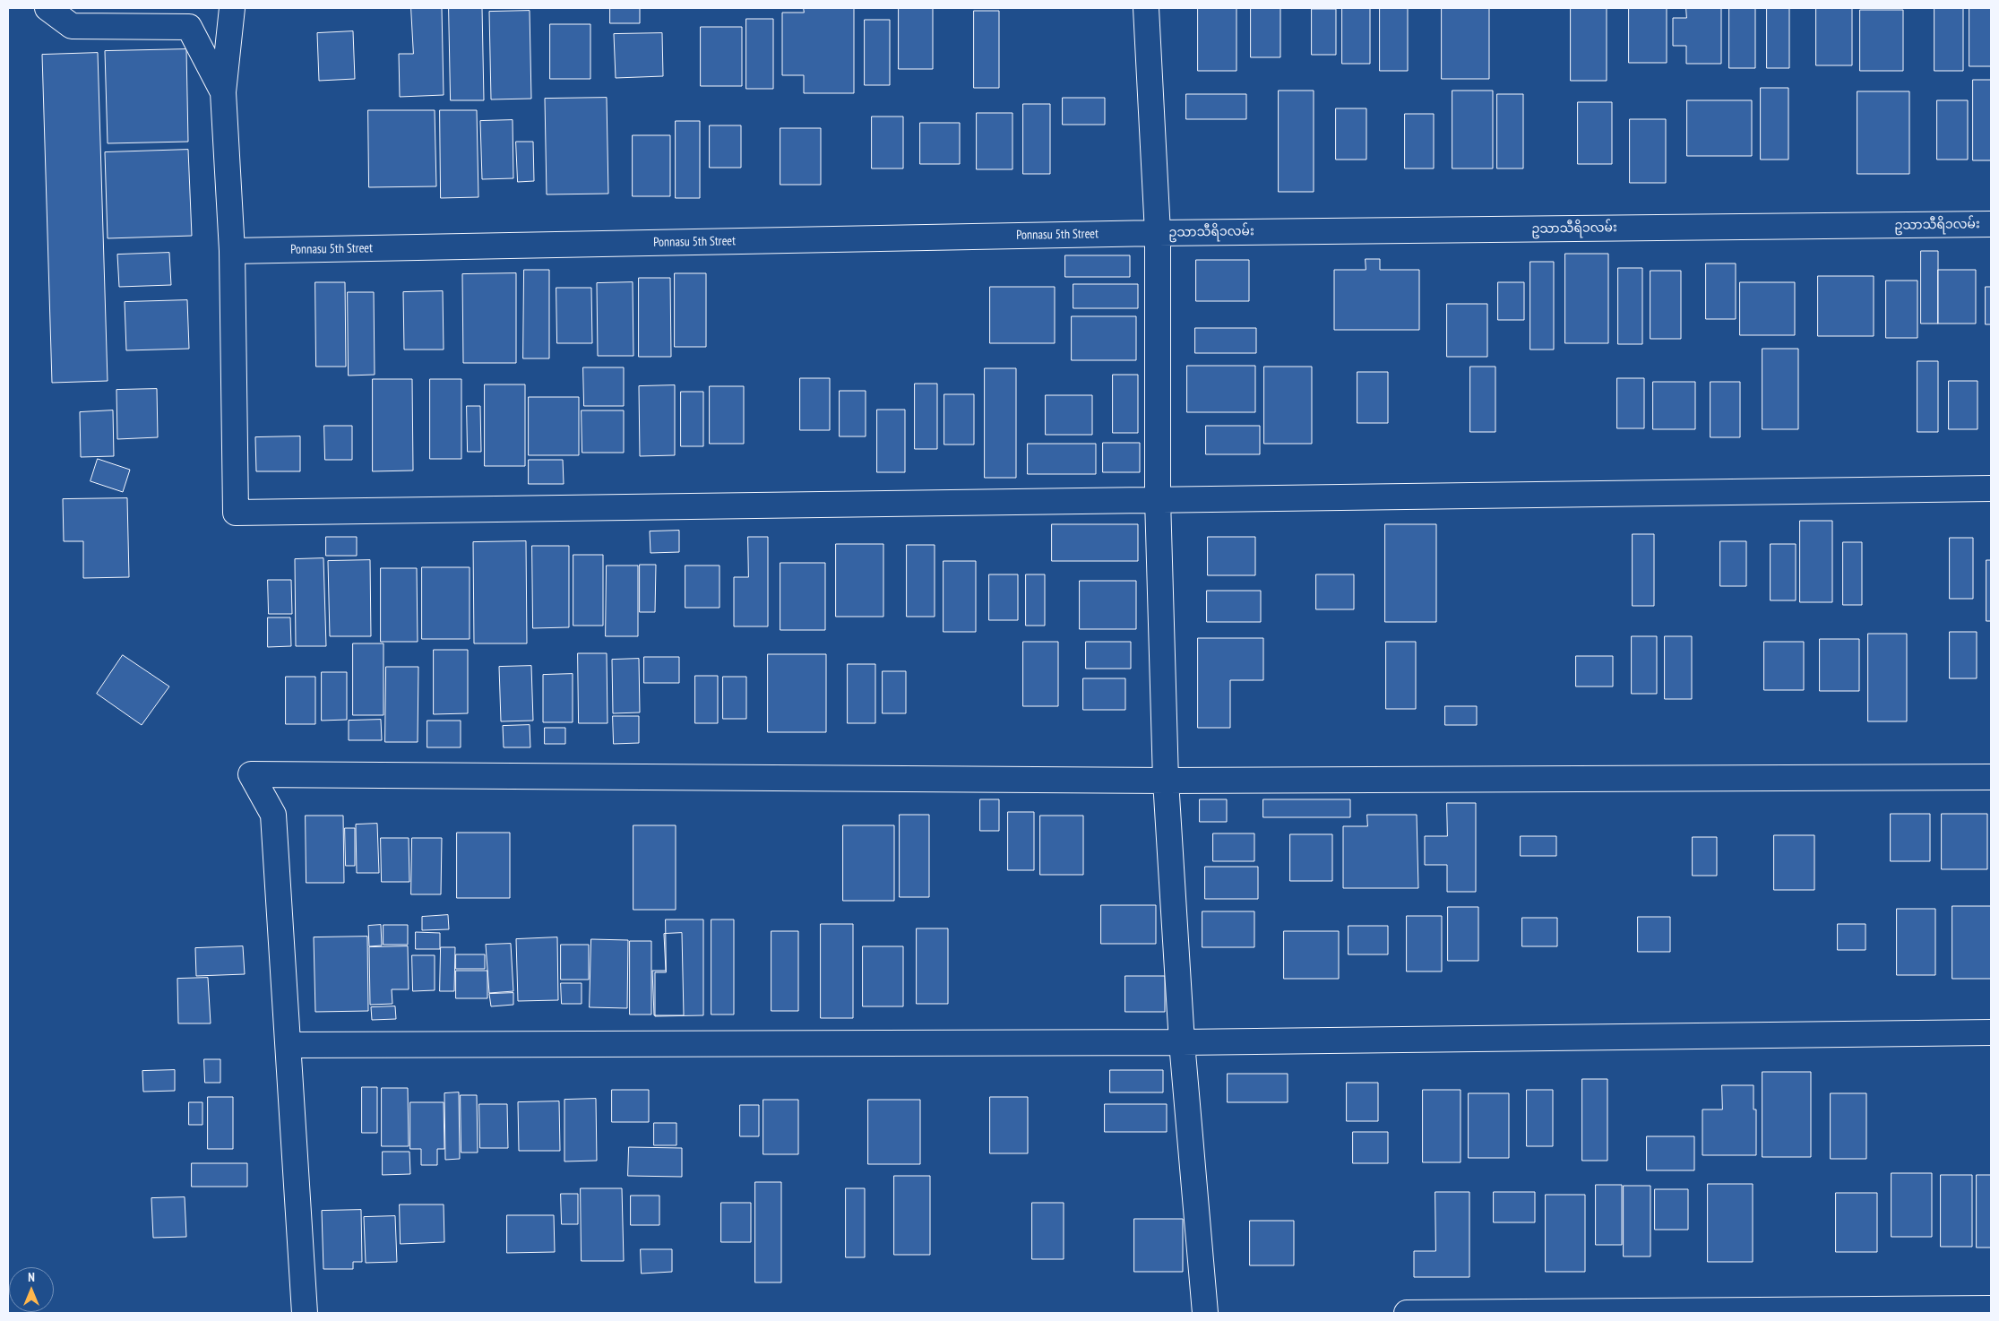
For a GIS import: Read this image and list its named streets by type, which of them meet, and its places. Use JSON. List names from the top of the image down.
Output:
{
  "streets": {
    "street": ["ဥသာသီရိ၁လမ်း", "Ponnasu 5th Street"]
  },
  "crossings": [
    ["ဥသာသီရိ၁လမ်း", "Ponnasu 5th Street"]
  ],
  "north": "top"
}
